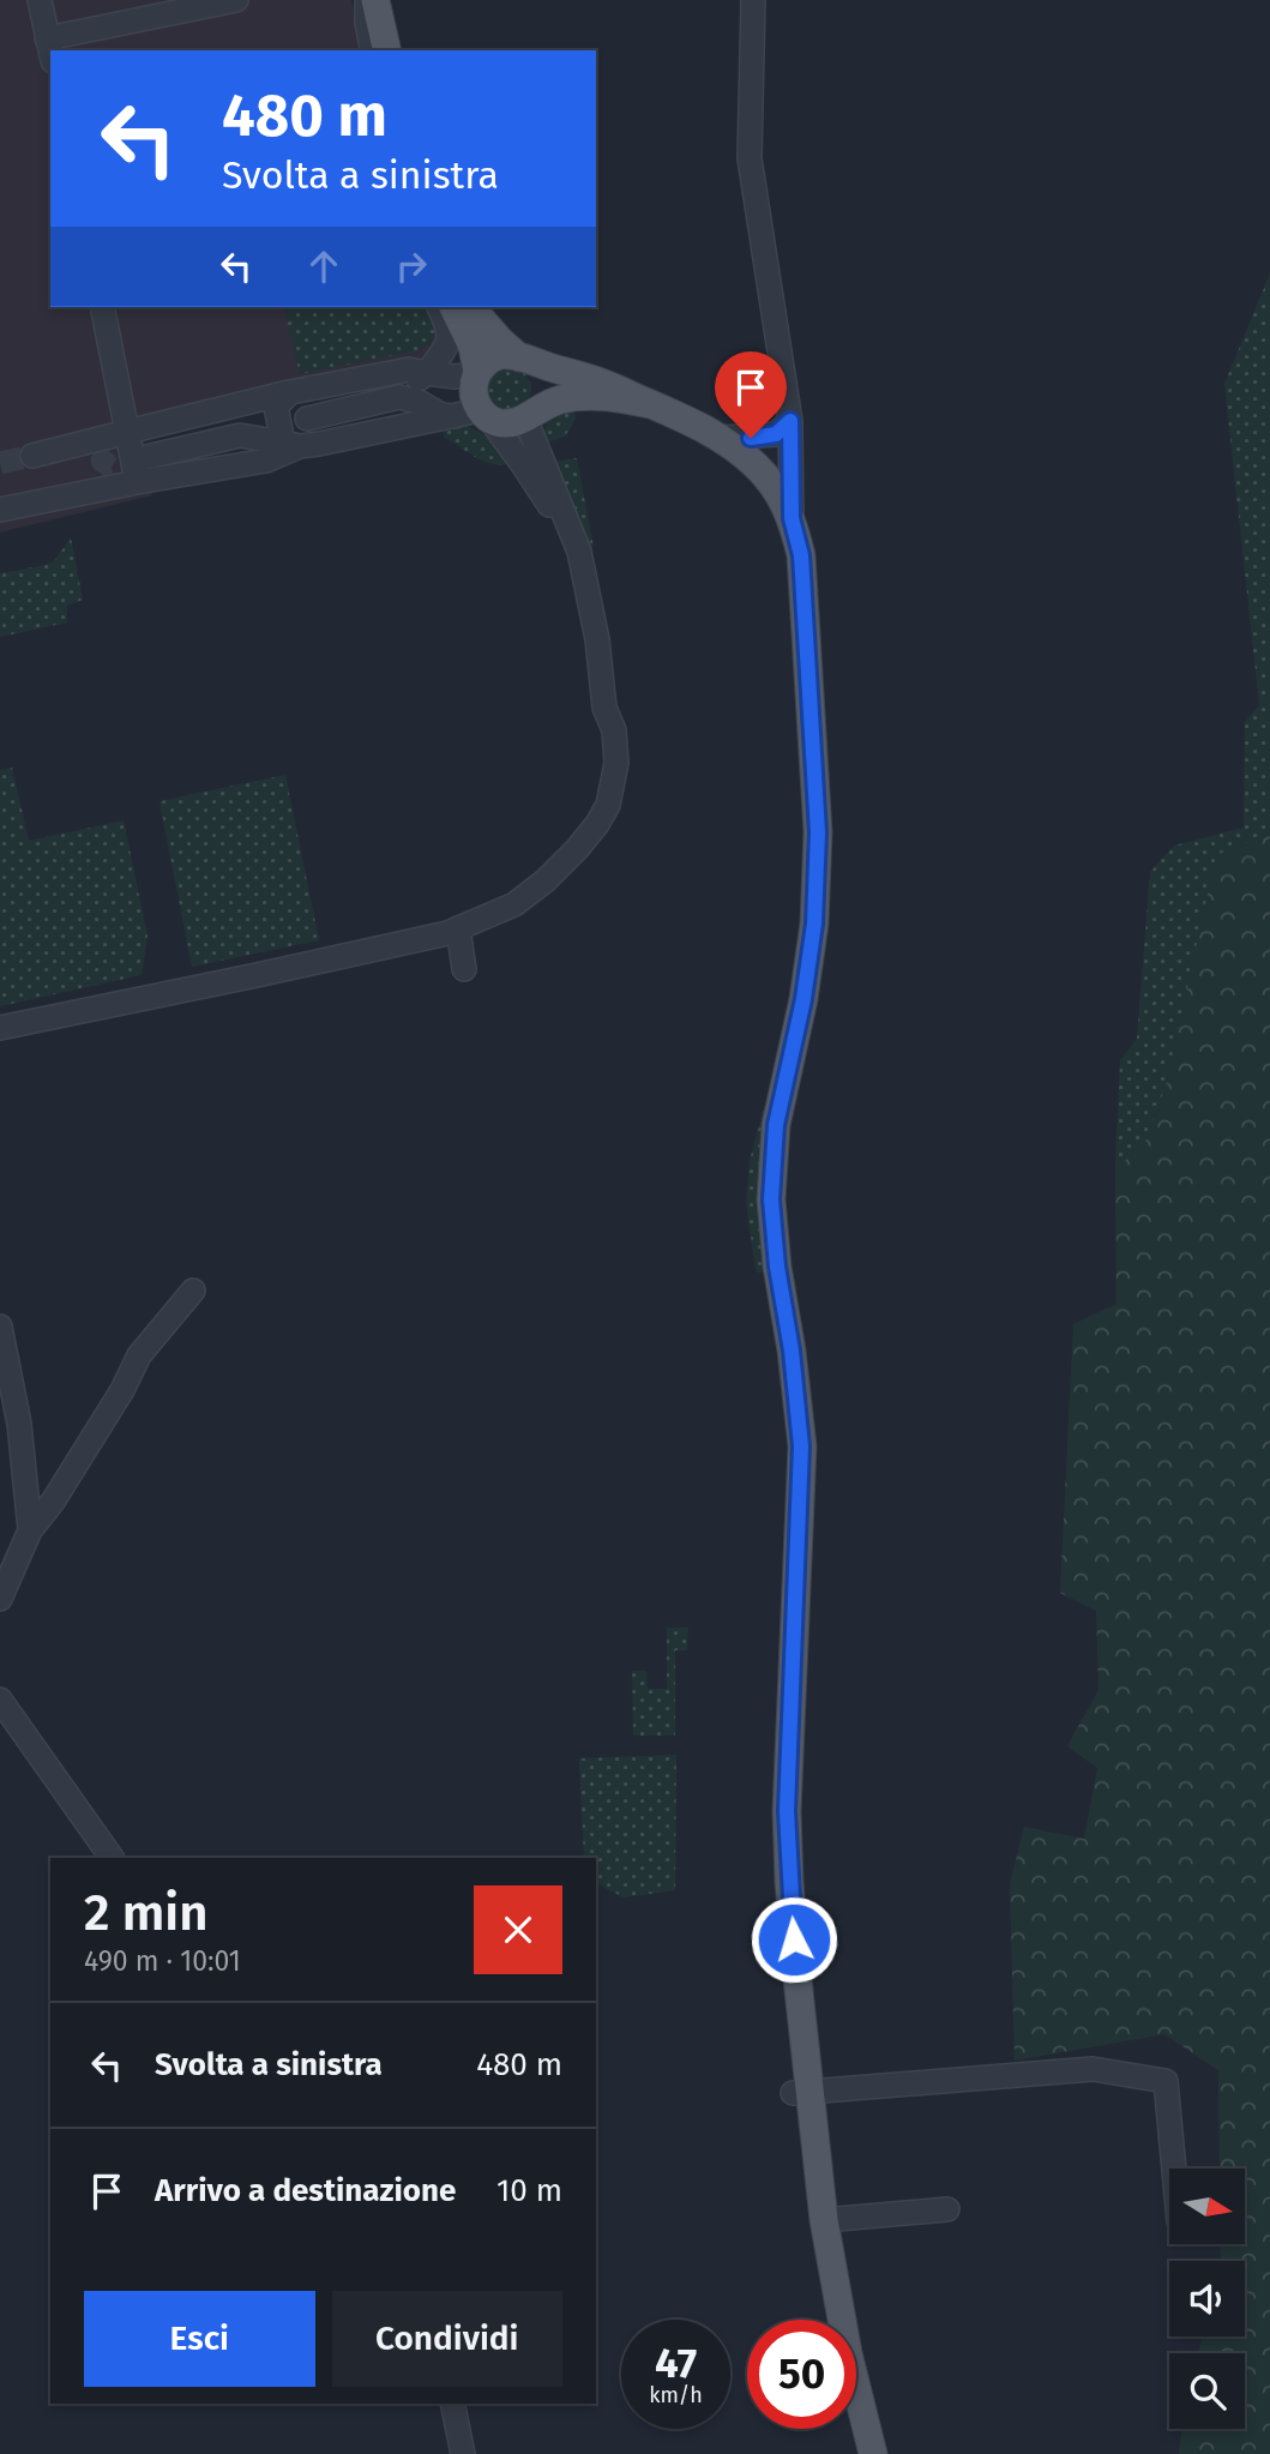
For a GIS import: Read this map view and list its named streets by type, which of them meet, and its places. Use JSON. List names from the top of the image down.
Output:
{
  "north": "right",
  "page": {
    "turn": ["480 m", "Svolta a sinistra"],
    "heading": ["2 min", "490 m · 10:01"],
    "list": [
      {
        "name": "Svolta a sinistra",
        "value": "480 m"
      },
      {
        "name": "Arrivo a destinazione",
        "value": "10 m"
      }
    ],
    "buttons": ["Esci", "Condividi"],
    "speed": "47 km/h",
    "limit": "50"
  }
}
